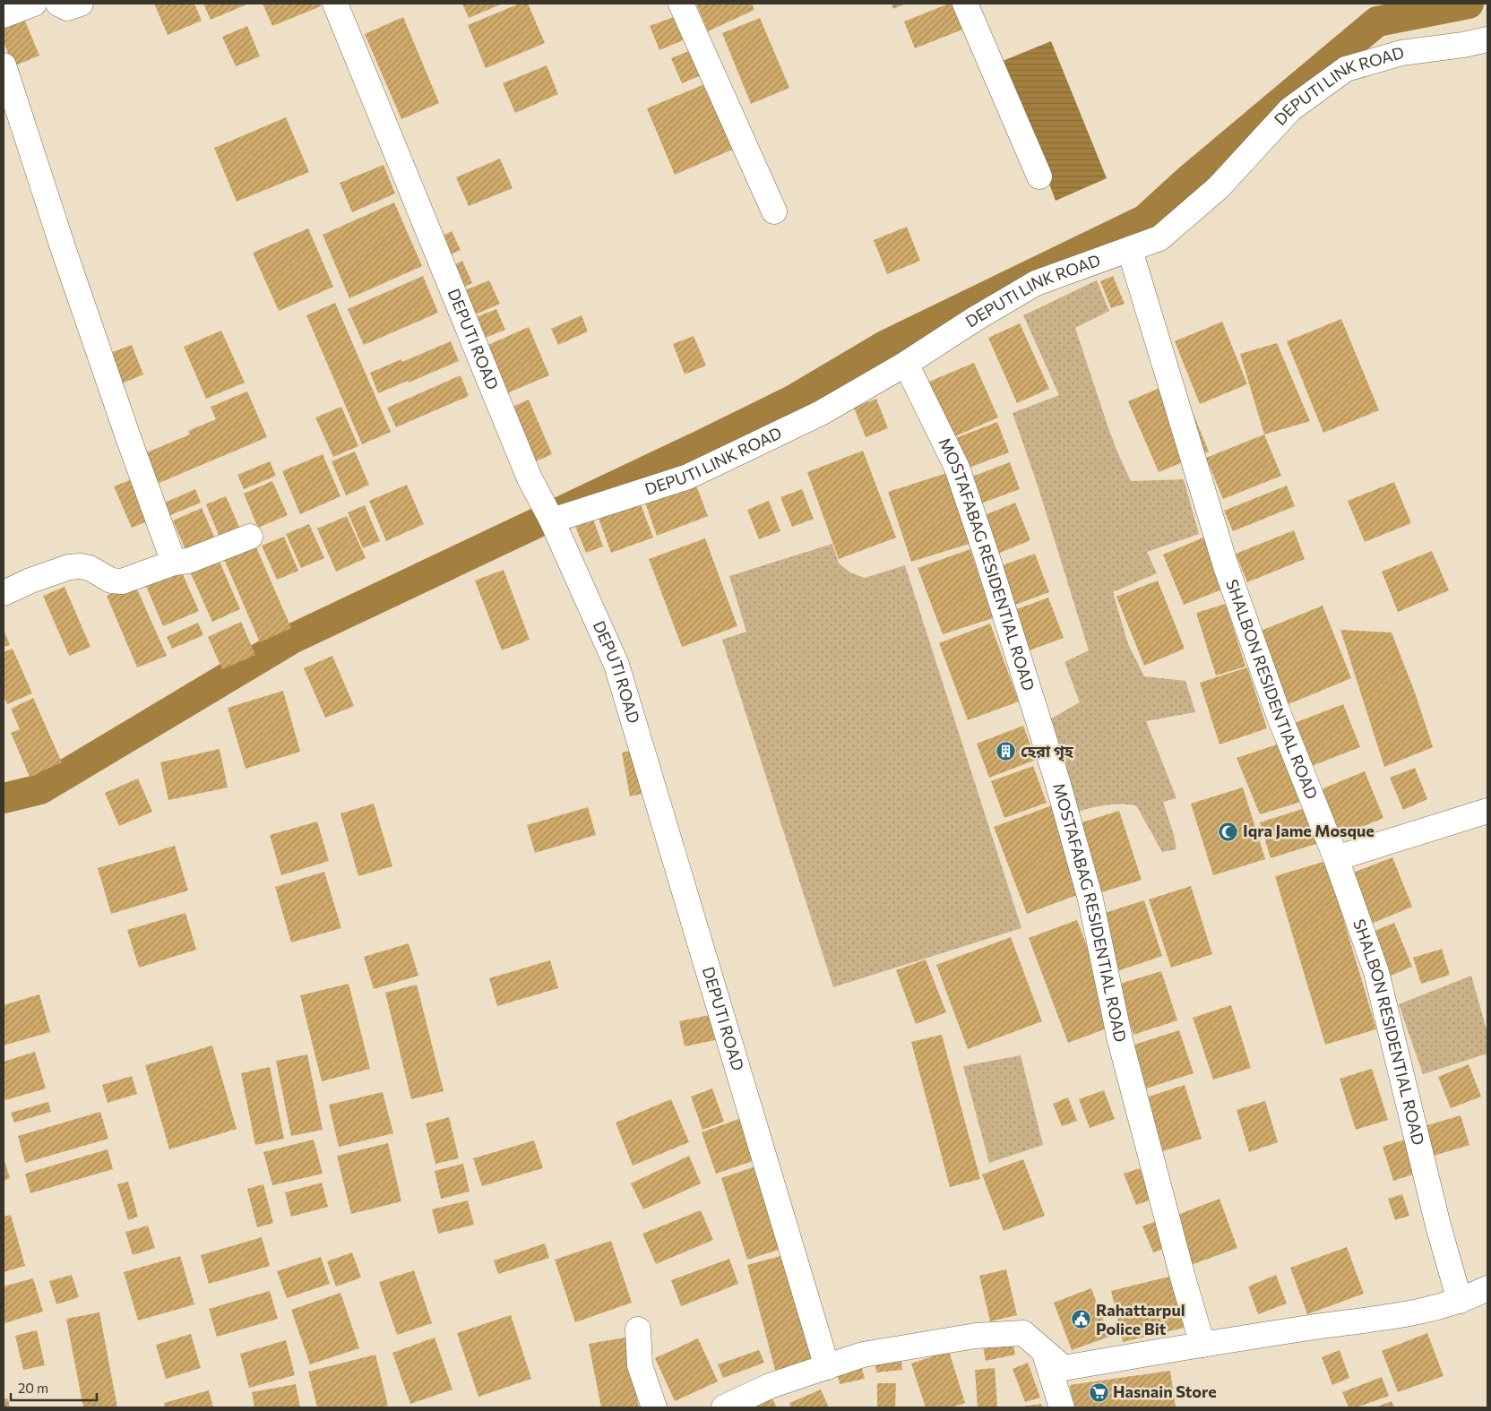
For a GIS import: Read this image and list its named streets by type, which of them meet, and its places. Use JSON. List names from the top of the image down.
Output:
{
  "streets": {
    "street": [
      "DEPUTI LINK ROAD",
      "DEPUTI ROAD",
      "MOSTAFABAG RESIDENTIAL ROAD",
      "SHALBON RESIDENTIAL ROAD"
    ]
  },
  "crossings": [
    ["DEPUTI LINK ROAD", "DEPUTI ROAD"],
    ["DEPUTI LINK ROAD", "MOSTAFABAG RESIDENTIAL ROAD"]
  ],
  "places": {
    "building": ["হেরা গৃহ"],
    "mosque": ["Iqra Jame Mosque"],
    "public building": ["Rahattarpul Police Bit"],
    "supermarket": ["Hasnain Store"]
  },
  "scale_bar": "20 m"
}
